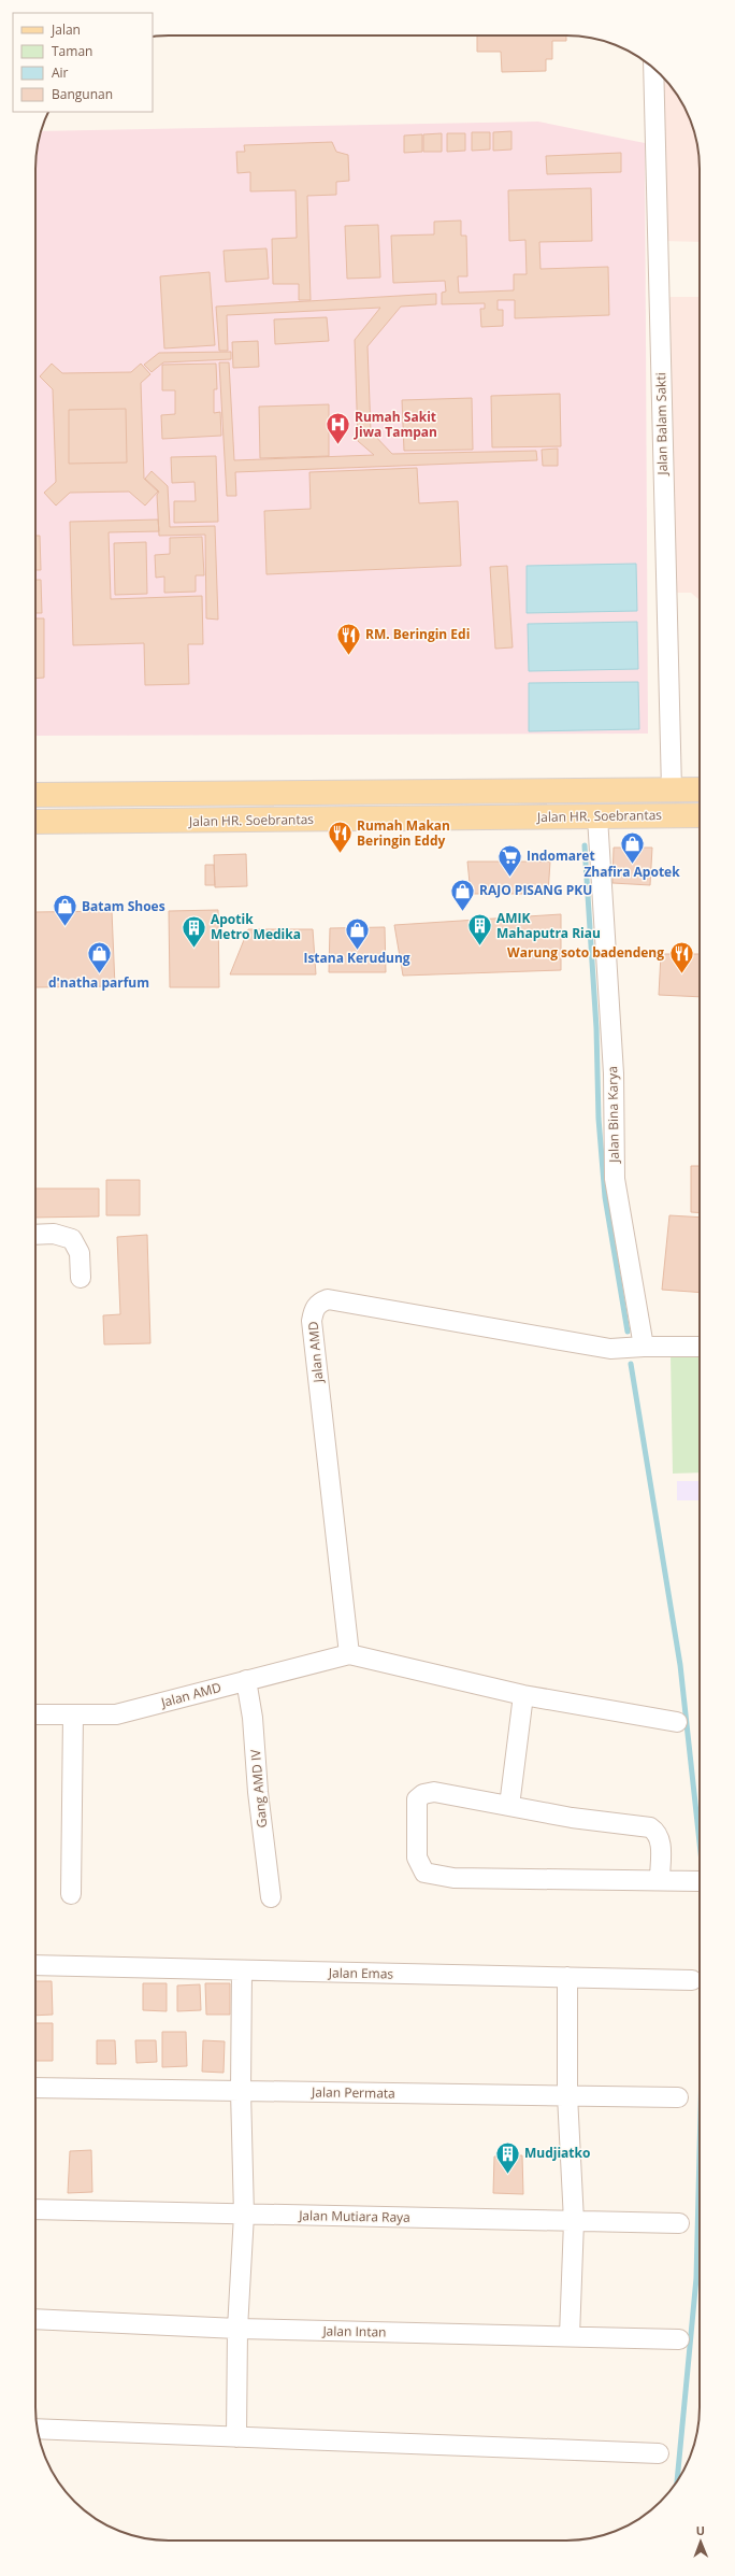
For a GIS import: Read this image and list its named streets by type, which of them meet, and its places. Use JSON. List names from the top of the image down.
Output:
{
  "streets": {
    "main road": ["Jalan HR. Soebrantas"],
    "street": [
      "Jalan Balam Sakti",
      "Jalan Bina Karya",
      "Jalan AMD",
      "Gang AMD IV",
      "Jalan Emas",
      "Jalan Permata",
      "Jalan Mutiara Raya",
      "Jalan Intan"
    ]
  },
  "crossings": [
    ["Jalan Balam Sakti", "Jalan HR. Soebrantas"],
    ["Jalan HR. Soebrantas", "Jalan Bina Karya"],
    ["Jalan Bina Karya", "Jalan AMD"],
    ["Jalan AMD", "Gang AMD IV"]
  ],
  "places": {
    "hospital": ["Rumah Sakit Jiwa Tampan"],
    "restaurant": ["RM. Beringin Edi", "Rumah Makan Beringin Eddy", "Warung soto badendeng"],
    "shop": [
      "Zhafira Apotek",
      "RAJO PISANG PKU",
      "Batam Shoes",
      "Istana Kerudung",
      "d'natha parfum"
    ],
    "supermarket": ["Indomaret"],
    "building": ["AMIK Mahaputra Riau", "Apotik Metro Medika", "Mudjiatko"]
  },
  "legend": [
    "Jalan",
    "Taman",
    "Air",
    "Bangunan"
  ],
  "north": "top"
}
